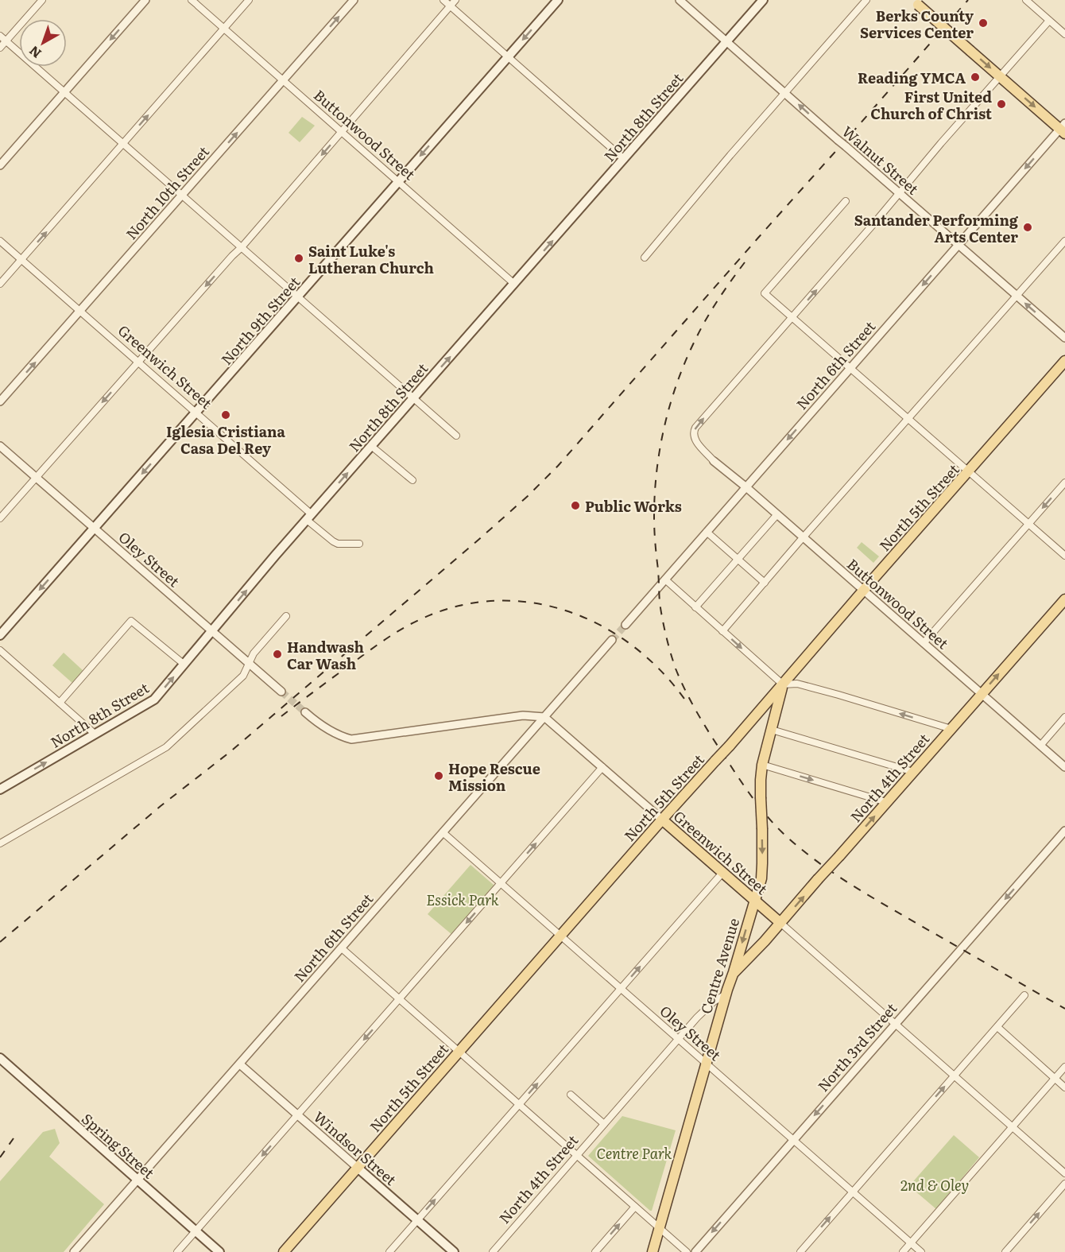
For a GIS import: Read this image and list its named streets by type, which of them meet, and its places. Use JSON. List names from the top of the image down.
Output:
{
  "streets": {
    "main road": [
      "North 8th Street",
      "North 9th Street",
      "Greenwich Street",
      "North 5th Street",
      "North 4th Street",
      "Centre Avenue",
      "Spring Street",
      "Windsor Street"
    ],
    "street": [
      "Buttonwood Street",
      "Walnut Street",
      "North 10th Street",
      "North 6th Street",
      "Oley Street",
      "North 3rd Street"
    ]
  },
  "crossings": [
    ["North 8th Street", "Buttonwood Street"],
    ["North 8th Street", "Walnut Street"],
    ["North 8th Street", "Greenwich Street"],
    ["North 8th Street", "Oley Street"],
    ["Buttonwood Street", "North 10th Street"],
    ["Buttonwood Street", "North 9th Street"],
    ["Buttonwood Street", "North 6th Street"],
    ["Buttonwood Street", "North 5th Street"],
    ["Buttonwood Street", "North 4th Street"],
    ["Walnut Street", "North 6th Street"],
    ["North 10th Street", "Greenwich Street"],
    ["North 9th Street", "Greenwich Street"],
    ["North 9th Street", "Oley Street"],
    ["North 6th Street", "Greenwich Street"],
    ["North 6th Street", "Oley Street"],
    ["North 6th Street", "Spring Street"],
    ["North 6th Street", "Windsor Street"],
    ["Greenwich Street", "North 5th Street"],
    ["Greenwich Street", "North 4th Street"],
    ["Greenwich Street", "Centre Avenue"],
    ["Greenwich Street", "North 3rd Street"],
    ["North 5th Street", "Oley Street"],
    ["North 5th Street", "Centre Avenue"],
    ["North 5th Street", "Windsor Street"],
    ["Oley Street", "North 4th Street"],
    ["Oley Street", "Centre Avenue"],
    ["Oley Street", "North 3rd Street"],
    ["North 4th Street", "Centre Avenue"]
  ],
  "one_way": [
    "North 8th Street",
    "Walnut Street",
    "North 10th Street",
    "North 9th Street",
    "Centre Avenue",
    "North 3rd Street"
  ],
  "parks": ["Essick Park", "Centre Park", "2nd & Oley"],
  "places": [
    "Berks County Services Center",
    "Reading YMCA",
    "First United Church of Christ",
    "Santander Performing Arts Center",
    "Saint Luke's Lutheran Church",
    "Iglesia Cristiana Casa Del Rey",
    "Public Works",
    "Handwash Car Wash",
    "Hope Rescue Mission"
  ],
  "north": "bottom left"
}
